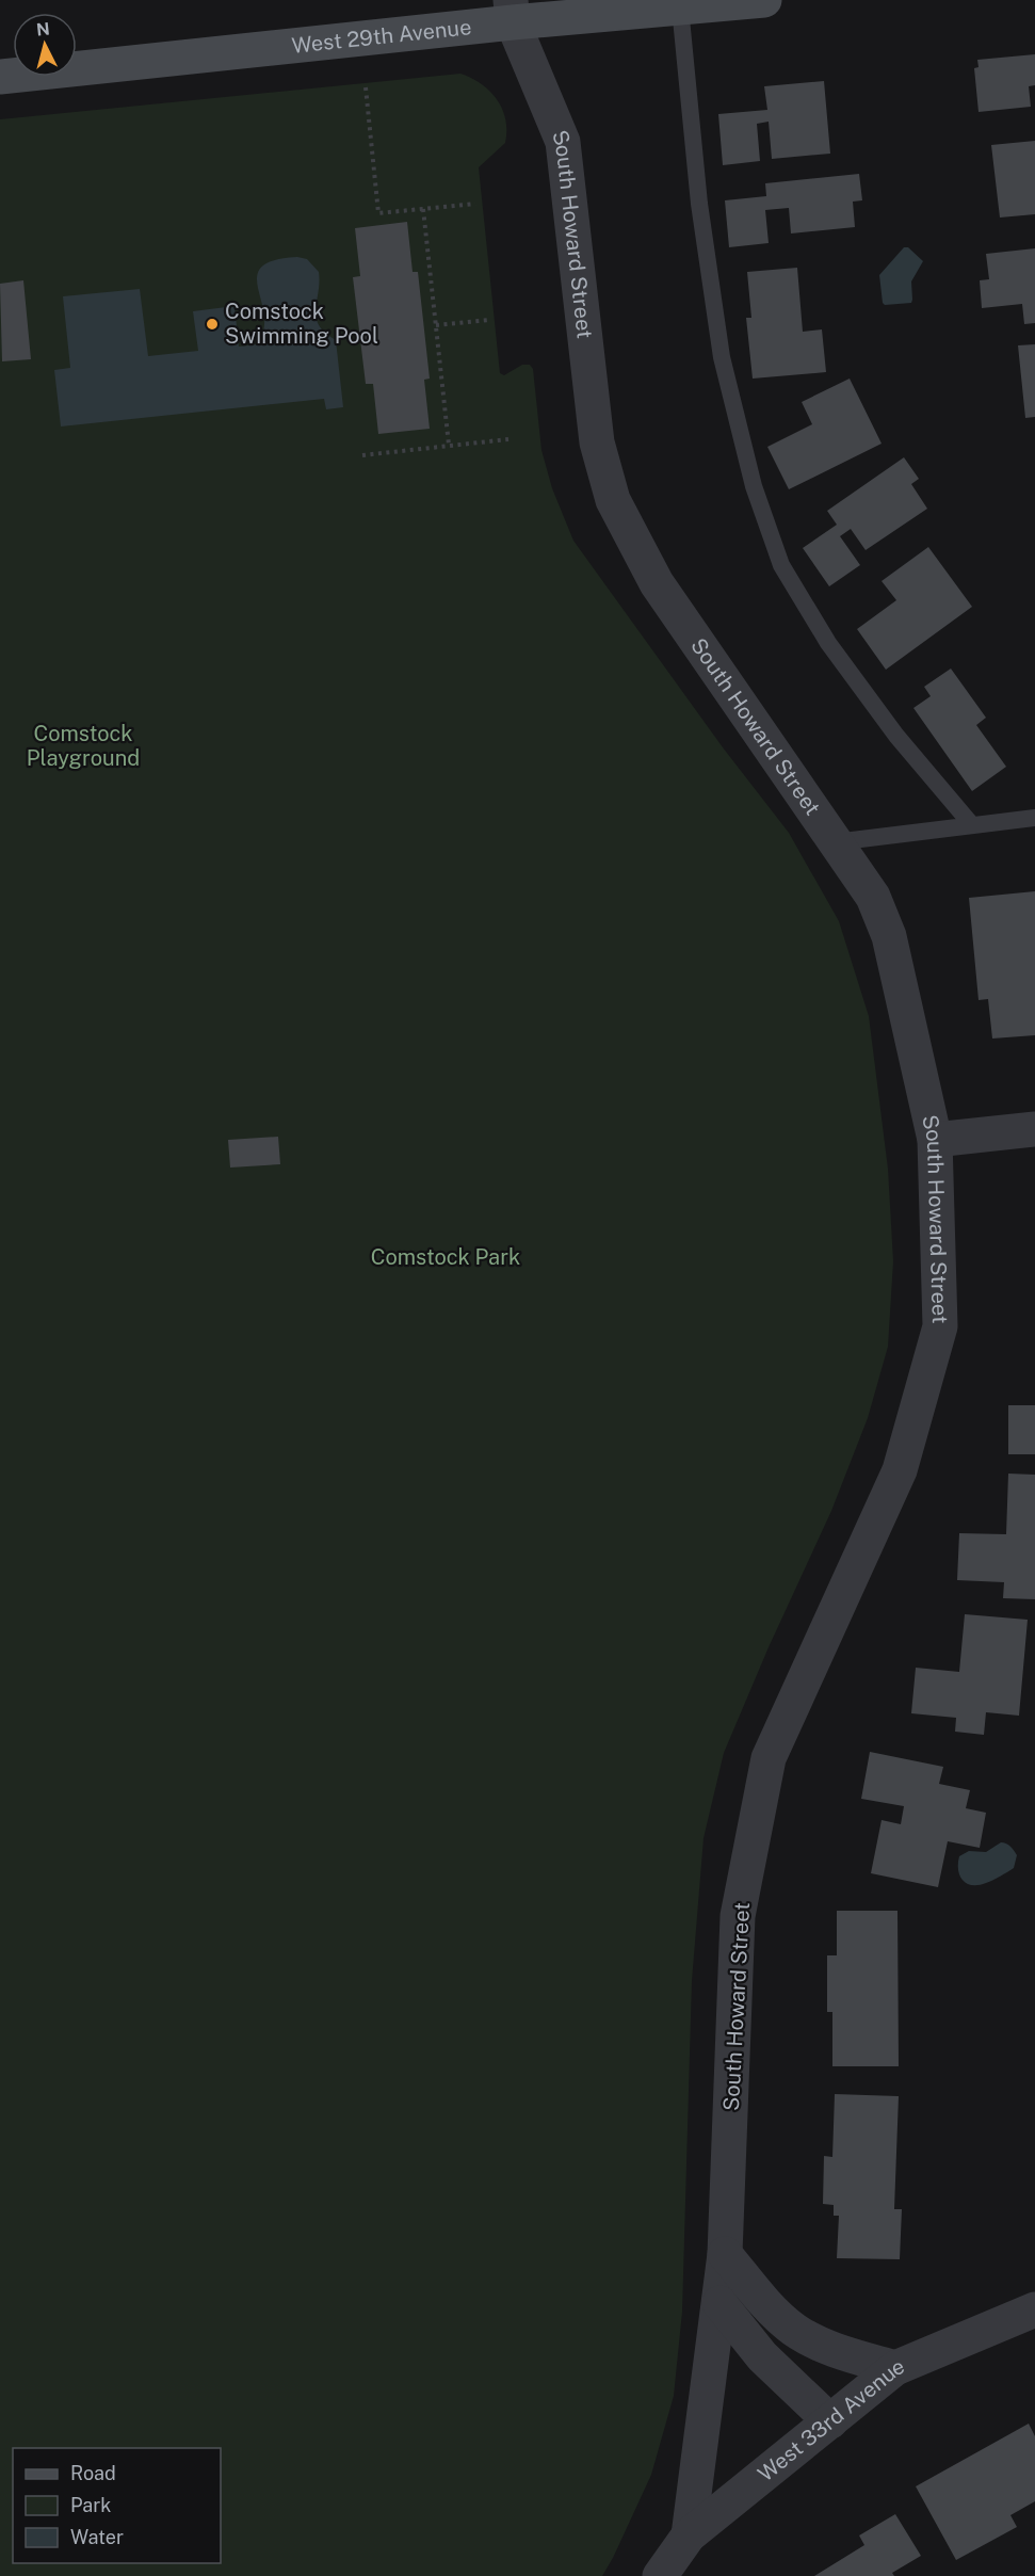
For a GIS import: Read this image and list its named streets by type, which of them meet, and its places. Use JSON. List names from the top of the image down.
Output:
{
  "streets": {
    "main road": ["West 29th Avenue"],
    "street": ["South Howard Street", "West 33rd Avenue"]
  },
  "crossings": [
    ["West 29th Avenue", "South Howard Street"],
    ["South Howard Street", "West 33rd Avenue"]
  ],
  "parks": ["Comstock Playground", "Comstock Park"],
  "places": ["Comstock Swimming Pool"],
  "legend": ["Road", "Park", "Water"],
  "north": "top"
}
